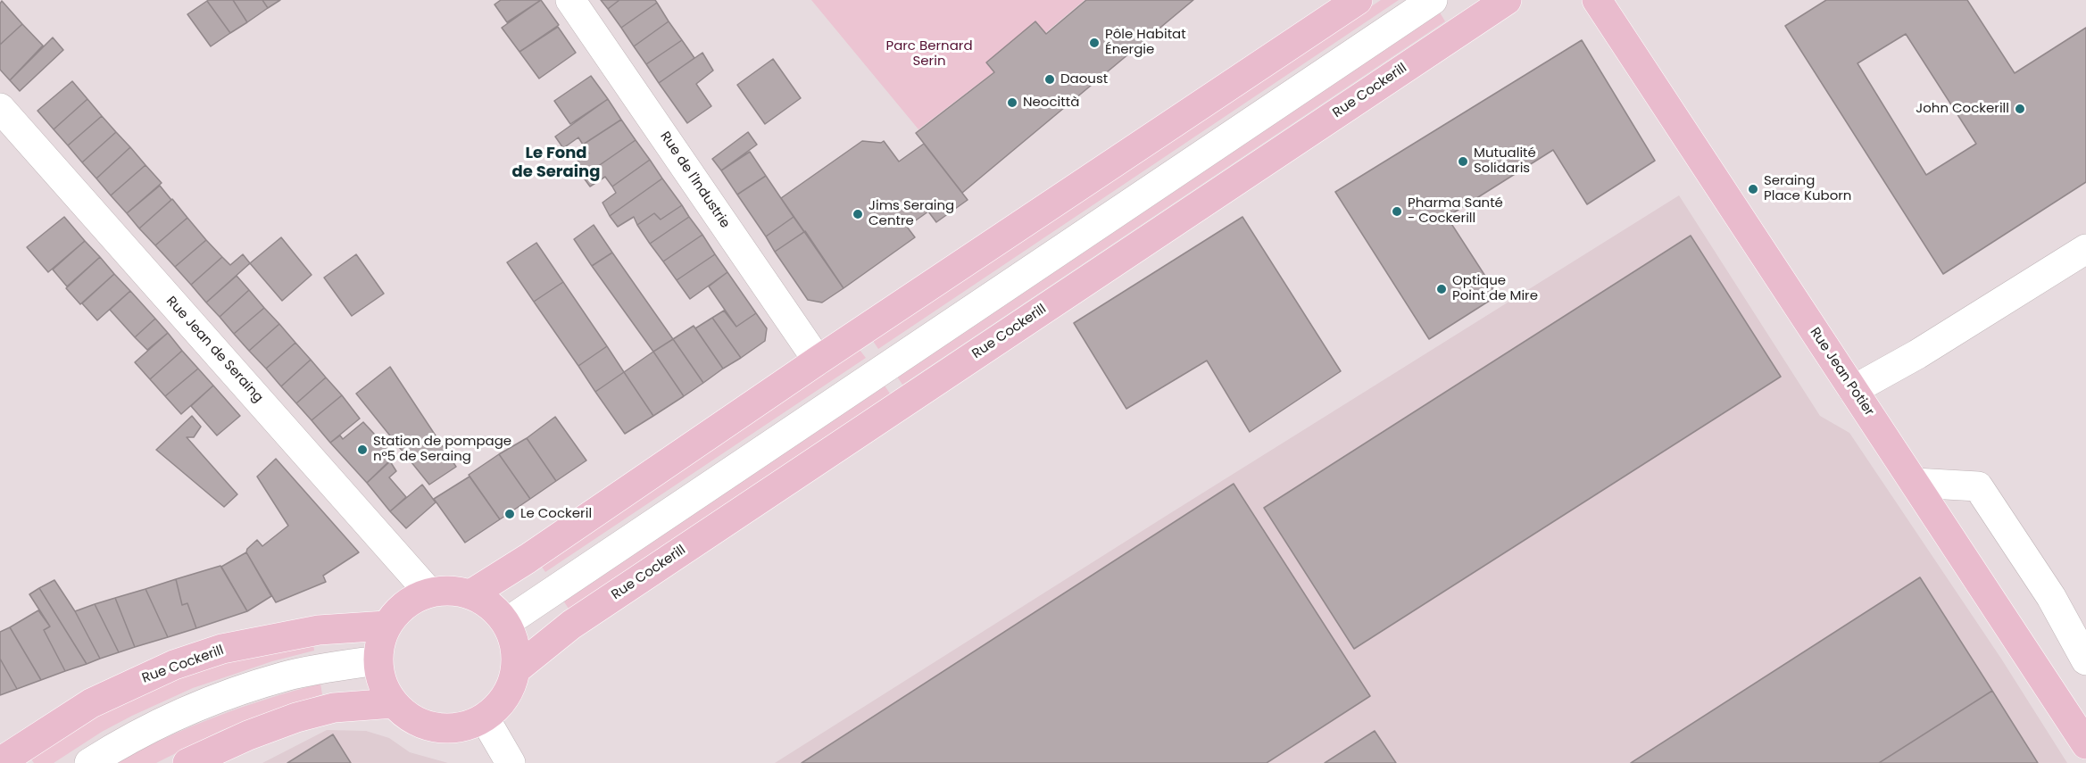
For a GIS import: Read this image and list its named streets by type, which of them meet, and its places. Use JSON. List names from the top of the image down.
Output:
{
  "streets": {
    "main road": ["Rue Cockerill", "Rue Jean Potier"],
    "street": ["Rue de l'Industrie", "Rue Jean de Seraing"]
  },
  "crossings": [
    ["Rue Cockerill", "Rue Jean de Seraing"]
  ],
  "districts": ["Le Fond de Seraing"],
  "parks": ["Parc Bernard Serin"],
  "places": [
    "Pôle Habitat Énergie",
    "Daoust",
    "Neocittà",
    "John Cockerill",
    "Mutualité Solidaris",
    "Seraing Place Kuborn",
    "Pharma Santé - Cockerill",
    "Jims Seraing Centre",
    "Optique Point de Mire",
    "Station de pompage n°5 de Seraing",
    "Le Cockeril"
  ]
}
